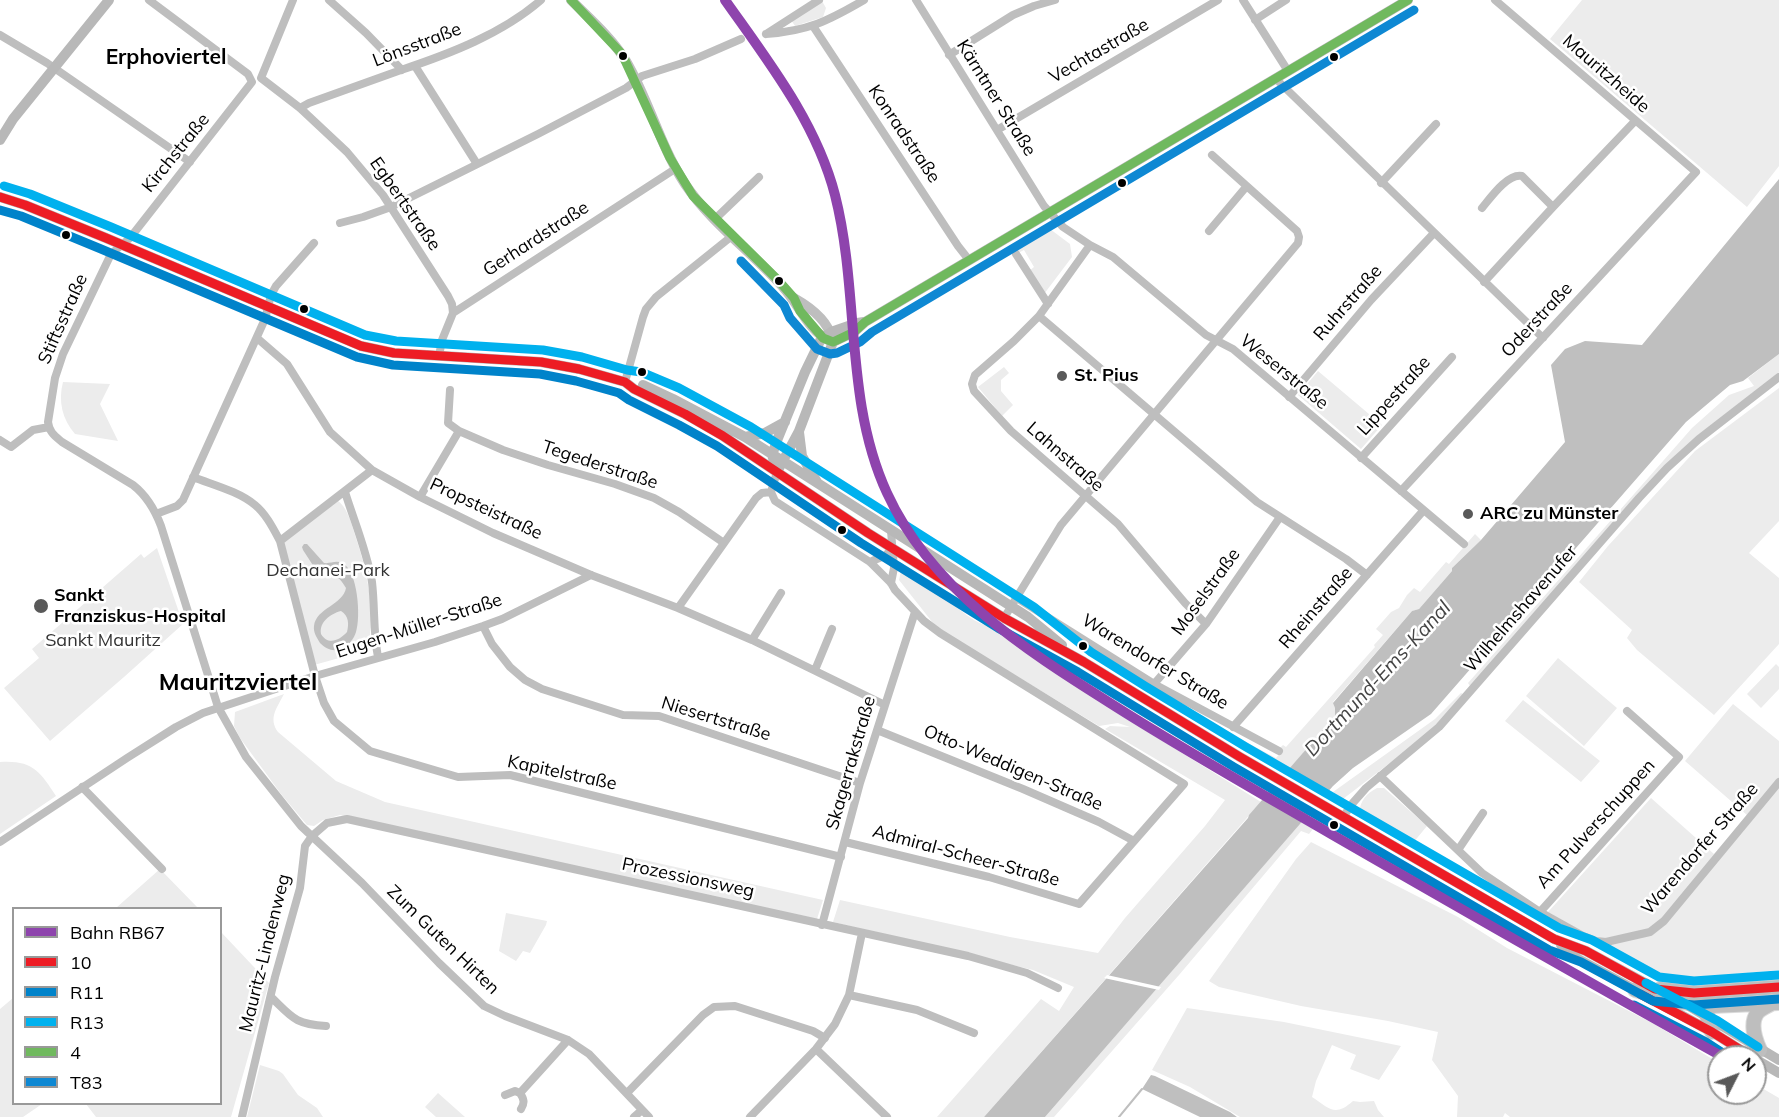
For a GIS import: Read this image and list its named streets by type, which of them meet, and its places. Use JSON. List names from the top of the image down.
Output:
{
  "streets": {
    "main road": ["Warendorfer Straße"],
    "street": [
      "Lönsstraße",
      "Vechtastraße",
      "Mauritzheide",
      "Kärntner Straße",
      "Konradstraße",
      "Kirchstraße",
      "Egbertstraße",
      "Gerhardstraße",
      "Ruhrstraße",
      "Stiftsstraße",
      "Oderstraße",
      "Weserstraße",
      "Lippestraße",
      "Lahnstraße",
      "Tegederstraße",
      "Propsteistraße",
      "Moselstraße",
      "Rheinstraße",
      "Wilhelmshavenufer",
      "Eugen-Müller-Straße",
      "Niesertstraße",
      "Skagerrakstraße",
      "Otto-Weddigen-Straße",
      "Kapitelstraße",
      "Am Pulverschuppen",
      "Admiral-Scheer-Straße",
      "Prozessionsweg",
      "Zum Guten Hirten",
      "Mauritz-Lindenweg"
    ]
  },
  "crossings": [
    ["Lönsstraße", "Egbertstraße"],
    ["Vechtastraße", "Kärntner Straße"],
    ["Mauritzheide", "Oderstraße"],
    ["Kärntner Straße", "Weserstraße"],
    ["Kirchstraße", "Egbertstraße"],
    ["Kirchstraße", "Stiftsstraße"],
    ["Kirchstraße", "Warendorfer Straße"],
    ["Egbertstraße", "Gerhardstraße"],
    ["Ruhrstraße", "Weserstraße"],
    ["Stiftsstraße", "Warendorfer Straße"],
    ["Oderstraße", "Weserstraße"],
    ["Weserstraße", "Lippestraße"],
    ["Weserstraße", "Rheinstraße"],
    ["Lahnstraße", "Moselstraße"],
    ["Propsteistraße", "Eugen-Müller-Straße"],
    ["Propsteistraße", "Skagerrakstraße"],
    ["Moselstraße", "Warendorfer Straße"],
    ["Rheinstraße", "Warendorfer Straße"],
    ["Wilhelmshavenufer", "Warendorfer Straße"],
    ["Eugen-Müller-Straße", "Niesertstraße"],
    ["Eugen-Müller-Straße", "Kapitelstraße"],
    ["Warendorfer Straße", "Am Pulverschuppen"],
    ["Niesertstraße", "Skagerrakstraße"],
    ["Skagerrakstraße", "Otto-Weddigen-Straße"],
    ["Skagerrakstraße", "Kapitelstraße"],
    ["Skagerrakstraße", "Admiral-Scheer-Straße"],
    ["Skagerrakstraße", "Prozessionsweg"],
    ["Otto-Weddigen-Straße", "Admiral-Scheer-Straße"],
    ["Prozessionsweg", "Zum Guten Hirten"],
    ["Prozessionsweg", "Mauritz-Lindenweg"],
    ["Zum Guten Hirten", "Mauritz-Lindenweg"]
  ],
  "districts": ["Erphoviertel", "Mauritzviertel"],
  "water": ["Dortmund-Ems-Kanal"],
  "parks": ["Dechanei-Park", "Sankt Mauritz"],
  "places": ["St. Pius", "ARC zu Münster", "Sankt Franziskus-Hospital"],
  "lines": [
    "rail line RB67",
    "transit line 4",
    "transit line T83",
    "transit line R13",
    "transit line 10",
    "transit line R11"
  ],
  "legend": [
    "Bahn RB67",
    "10",
    "R11",
    "R13",
    "4",
    "T83"
  ],
  "north": "top right"
}
